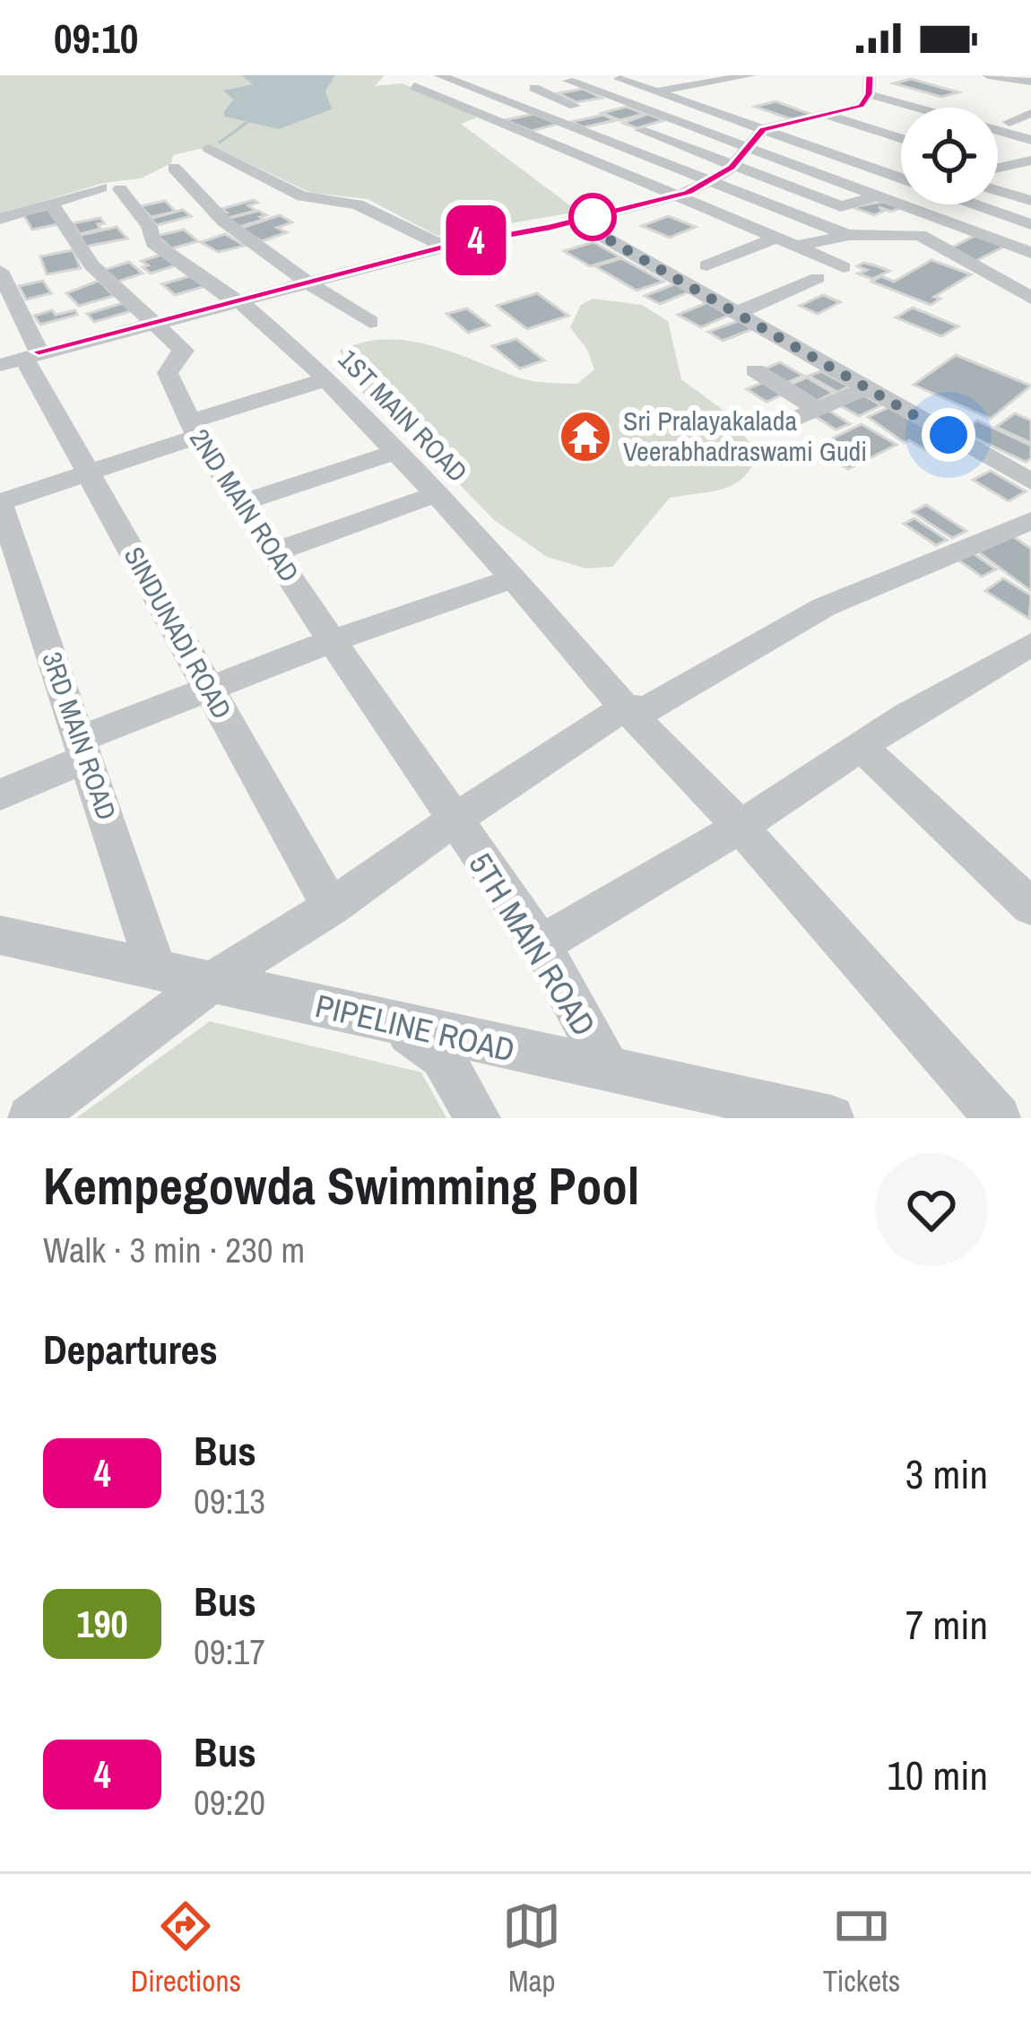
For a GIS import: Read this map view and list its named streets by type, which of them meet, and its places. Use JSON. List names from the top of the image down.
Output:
{
  "streets": {
    "street": [
      "1ST MAIN ROAD",
      "2ND MAIN ROAD",
      "SINDUNADI ROAD",
      "3RD MAIN ROAD",
      "5TH MAIN ROAD",
      "PIPELINE ROAD"
    ]
  },
  "crossings": [
    ["2ND MAIN ROAD", "5TH MAIN ROAD"],
    ["3RD MAIN ROAD", "PIPELINE ROAD"],
    ["5TH MAIN ROAD", "PIPELINE ROAD"]
  ],
  "places": {
    "temple": ["Sri Pralayakalada Veerabhadraswami Gudi"]
  },
  "lines": ["bus line 4"],
  "page": {
    "status": "09:10",
    "on_map": "4",
    "heading": [
      ["Kempegowda Swimming Pool", "Walk · 3 min · 230 m"],
      "Departures"
    ],
    "list": [
      {
        "mark": "4",
        "name": "Bus",
        "note": "09:13",
        "value": "3 min"
      },
      {
        "mark": "190",
        "name": "Bus",
        "note": "09:17",
        "value": "7 min"
      },
      {
        "mark": "4",
        "name": "Bus",
        "note": "09:20",
        "value": "10 min"
      }
    ],
    "tabs": ["Directions", "Map", "Tickets"]
  }
}
